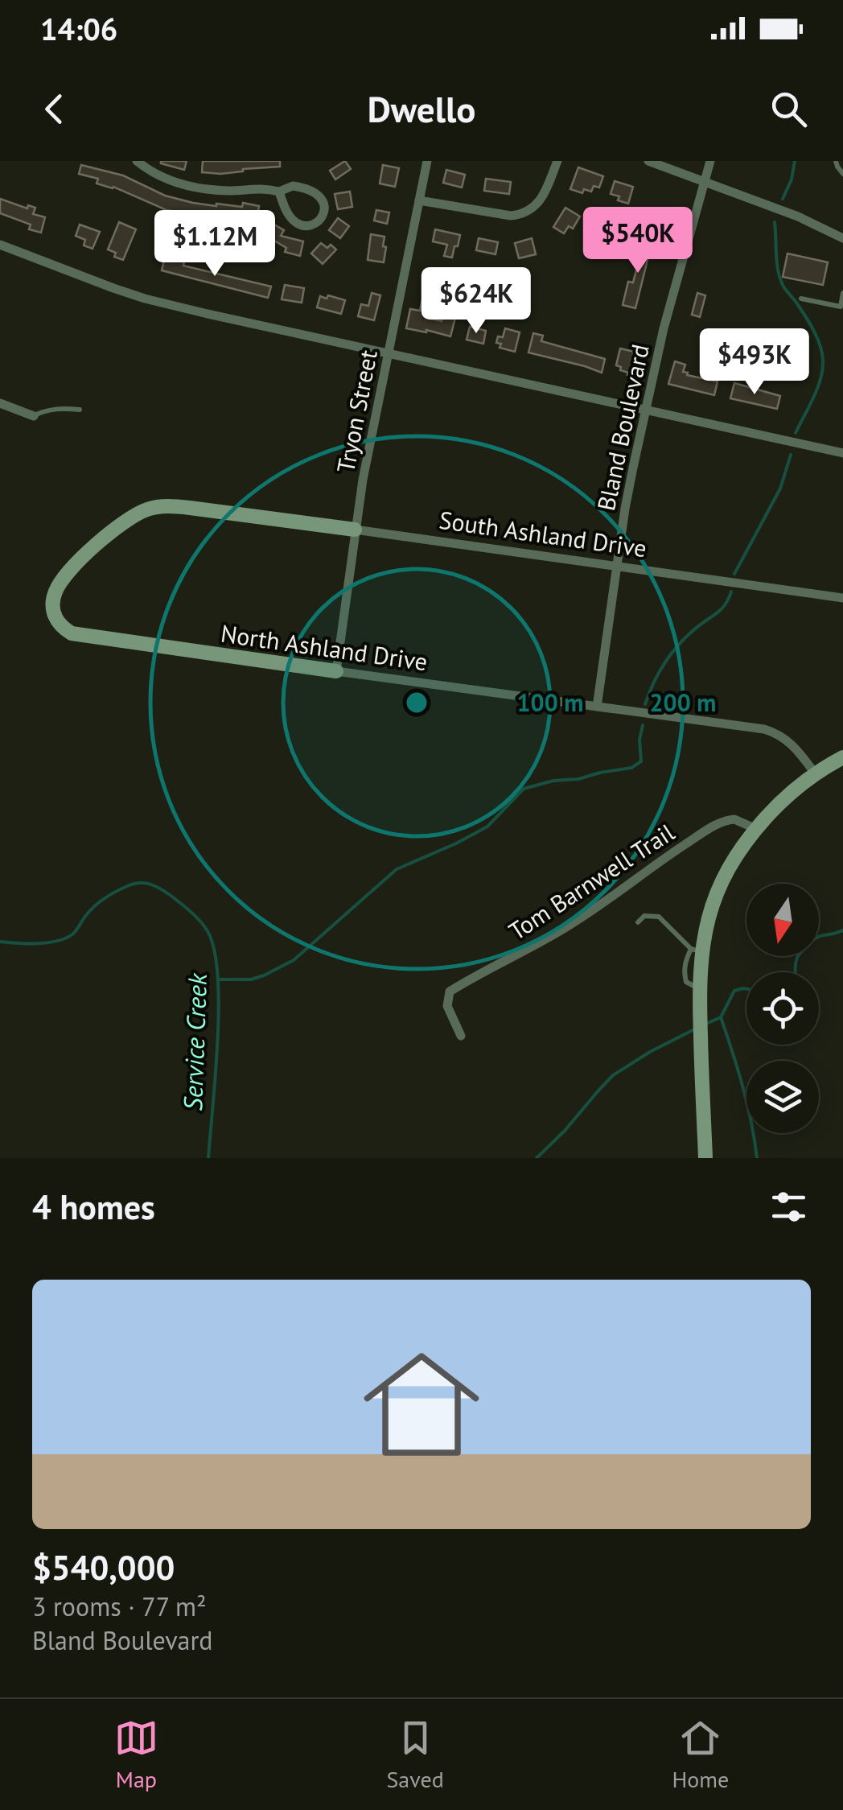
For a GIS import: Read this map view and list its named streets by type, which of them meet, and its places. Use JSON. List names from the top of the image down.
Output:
{
  "streets": {
    "street": [
      "Tryon Street",
      "Bland Boulevard",
      "South Ashland Drive",
      "North Ashland Drive",
      "Tom Barnwell Trail"
    ]
  },
  "crossings": [
    ["Tryon Street", "South Ashland Drive"],
    ["Tryon Street", "North Ashland Drive"],
    ["Bland Boulevard", "South Ashland Drive"],
    ["Bland Boulevard", "North Ashland Drive"],
    ["South Ashland Drive", "North Ashland Drive"]
  ],
  "water": ["Service Creek"],
  "north": "bottom",
  "page": {
    "status": "14:06",
    "header": "Dwello",
    "price": [
      "$540K",
      "$1.12M",
      "$624K",
      "$493K"
    ],
    "heading": "4 homes",
    "list": [
      {
        "name": "$540,000",
        "note": "3 rooms · 77 m² · Bland Boulevard"
      }
    ],
    "tabs": ["Map", "Saved", "Home"]
  },
  "rings": ["100 m", "200 m"]
}
